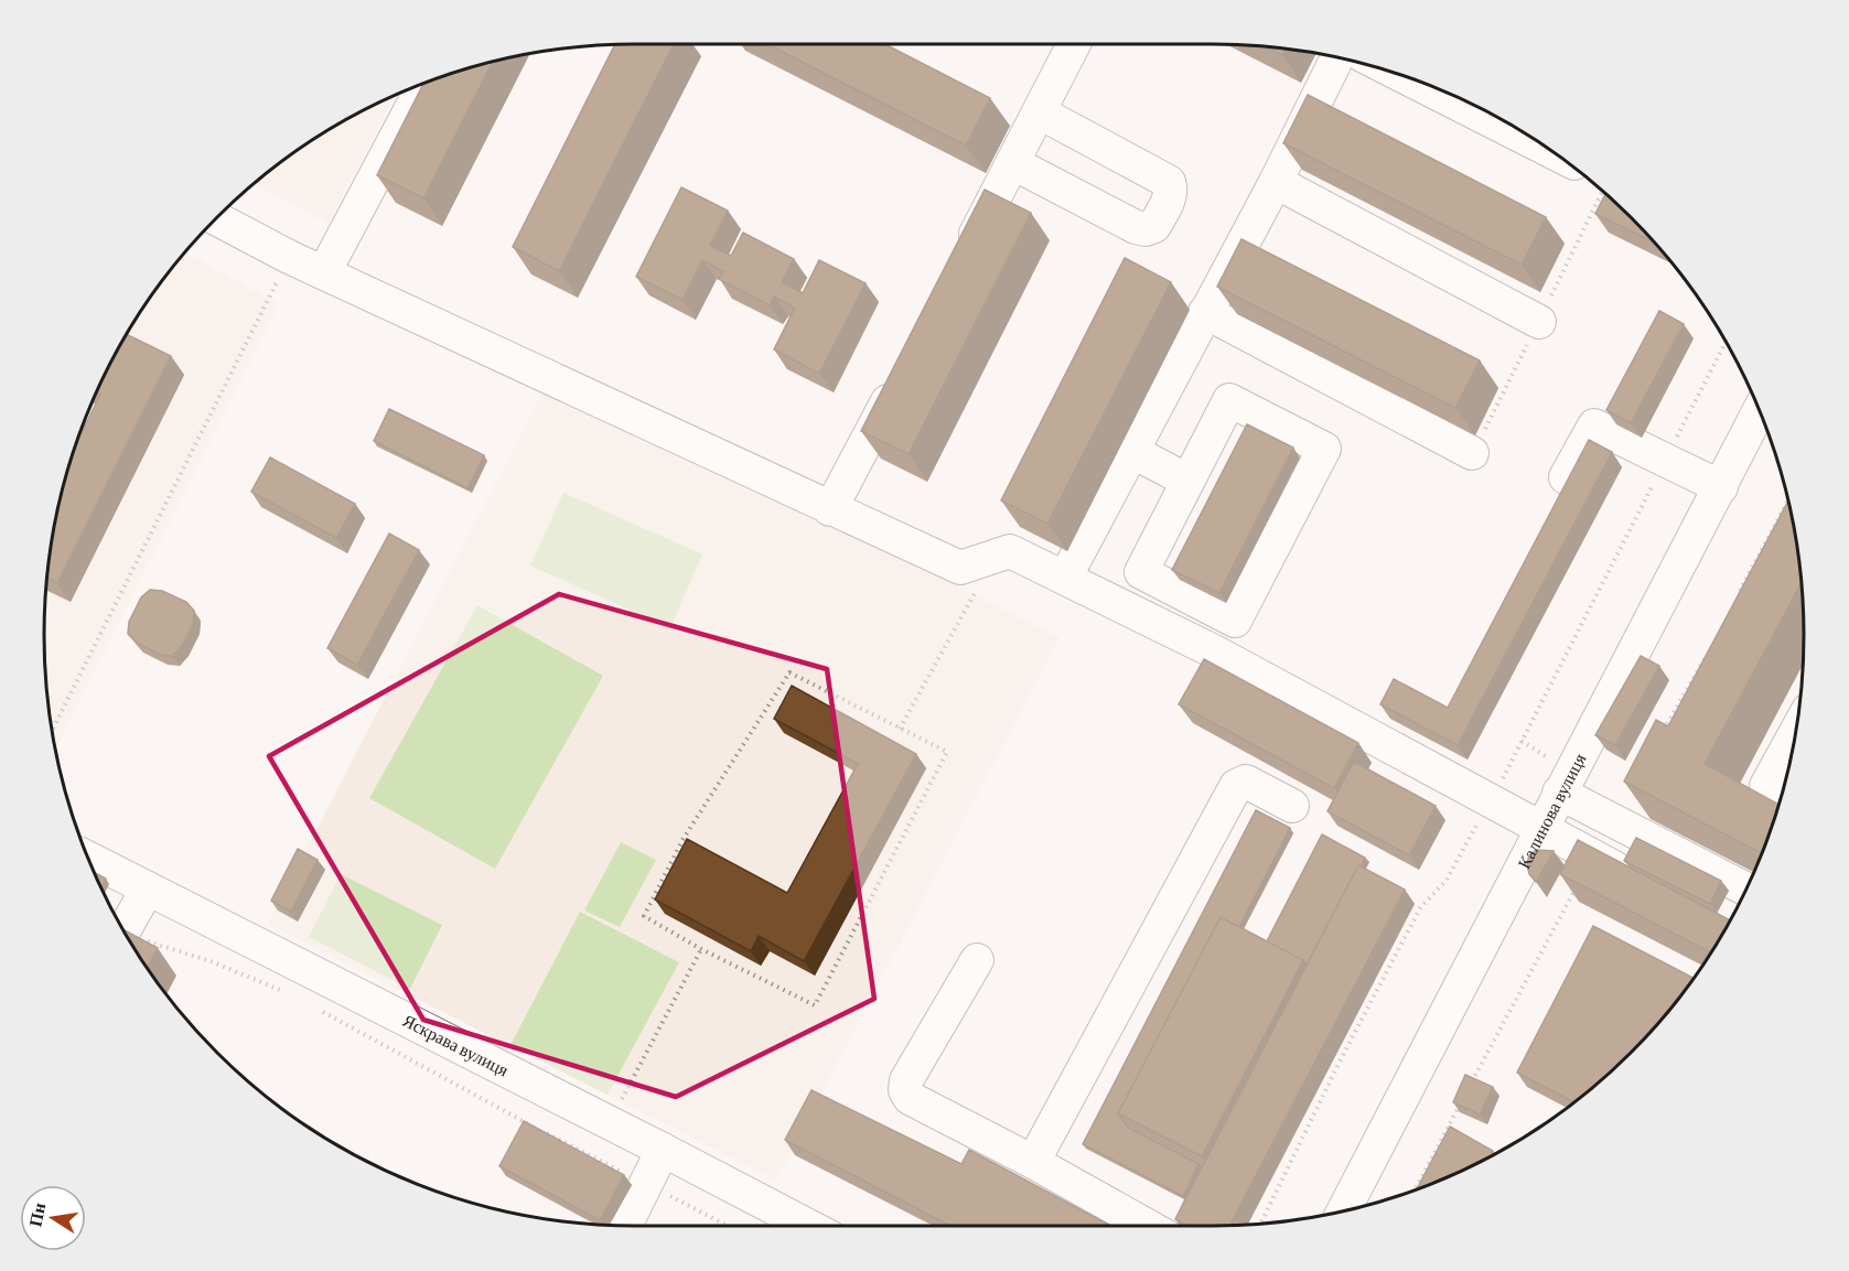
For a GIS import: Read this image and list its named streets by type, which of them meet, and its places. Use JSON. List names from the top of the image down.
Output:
{
  "streets": {
    "street": ["Калинова вулиця", "Яскрава вулиця"]
  },
  "north": "left"
}
